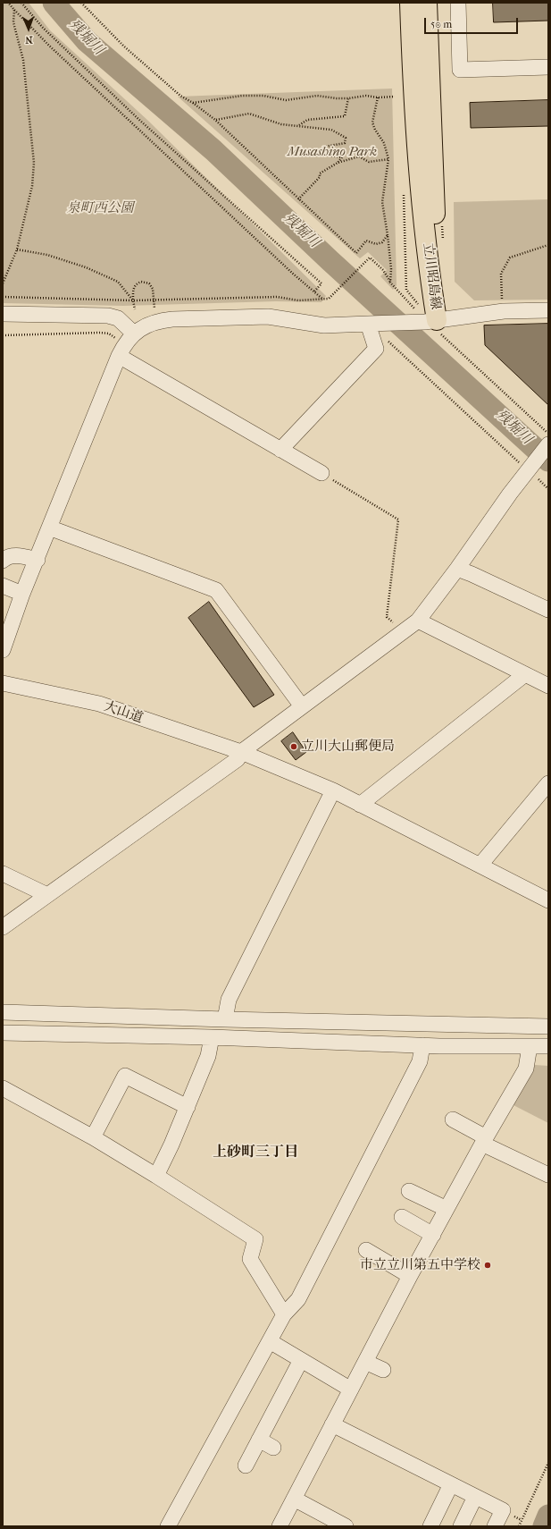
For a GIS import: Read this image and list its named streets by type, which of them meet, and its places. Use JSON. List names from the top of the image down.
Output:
{
  "streets": {
    "main road": ["立川昭島線"],
    "street": ["大山道"]
  },
  "districts": ["上砂町三丁目"],
  "water": ["残堀川"],
  "parks": ["Musashino Park", "泉町西公園"],
  "places": ["立川大山郵便局", "市立立川第五中学校"],
  "scale_bar": "50 m",
  "north": "bottom"
}
